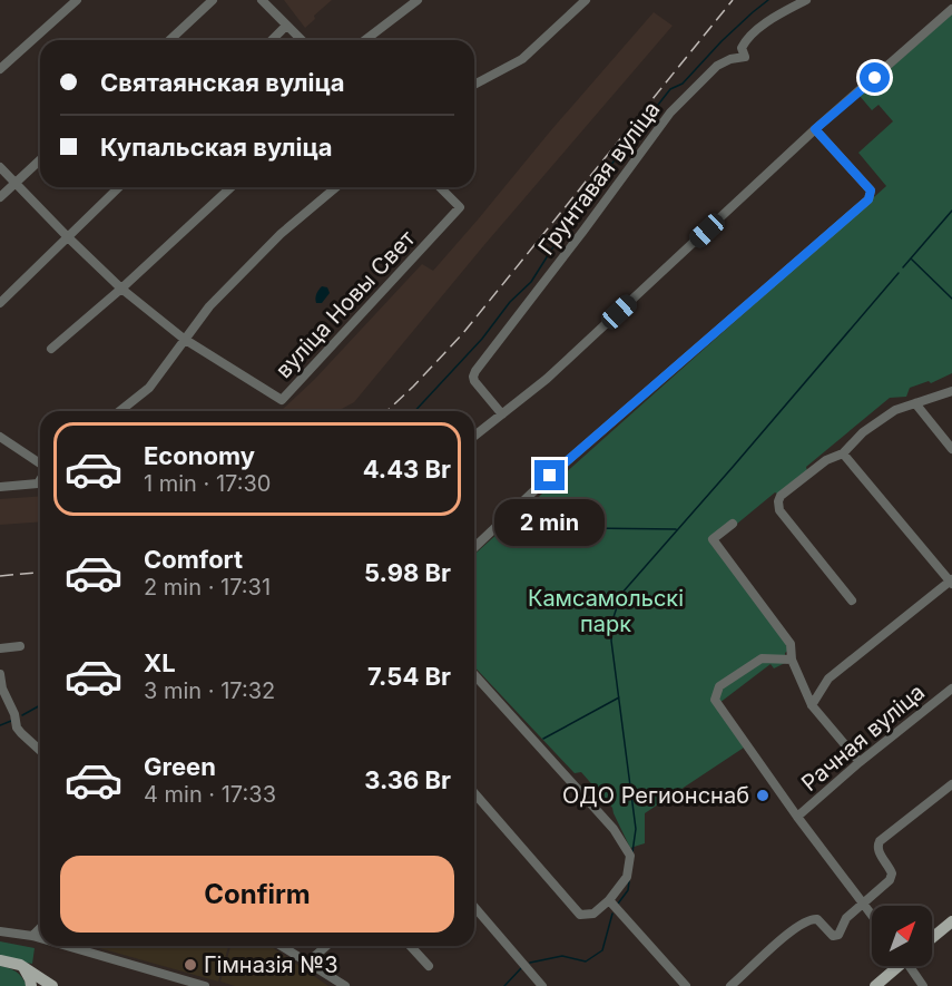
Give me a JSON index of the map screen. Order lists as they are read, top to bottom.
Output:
{
  "streets": {
    "street": ["Грунтавая вуліца", "вуліца Новы Свет", "Рачная вуліца"]
  },
  "parks": ["Камсамольскі парк"],
  "places": ["ОДО Регионснаб", "Гімназія №3"],
  "north": "top right",
  "page": {
    "banner": ["Святаянская вуліца", "Купальская вуліца"],
    "list": [
      {
        "name": "Economy",
        "note": "1 min · 17:30",
        "value": "4.43 Br"
      },
      {
        "name": "Comfort",
        "note": "2 min · 17:31",
        "value": "5.98 Br"
      },
      {
        "name": "XL",
        "note": "3 min · 17:32",
        "value": "7.54 Br"
      },
      {
        "name": "Green",
        "note": "4 min · 17:33",
        "value": "3.36 Br"
      }
    ],
    "bubble": "2 min",
    "buttons": "Confirm"
  }
}
